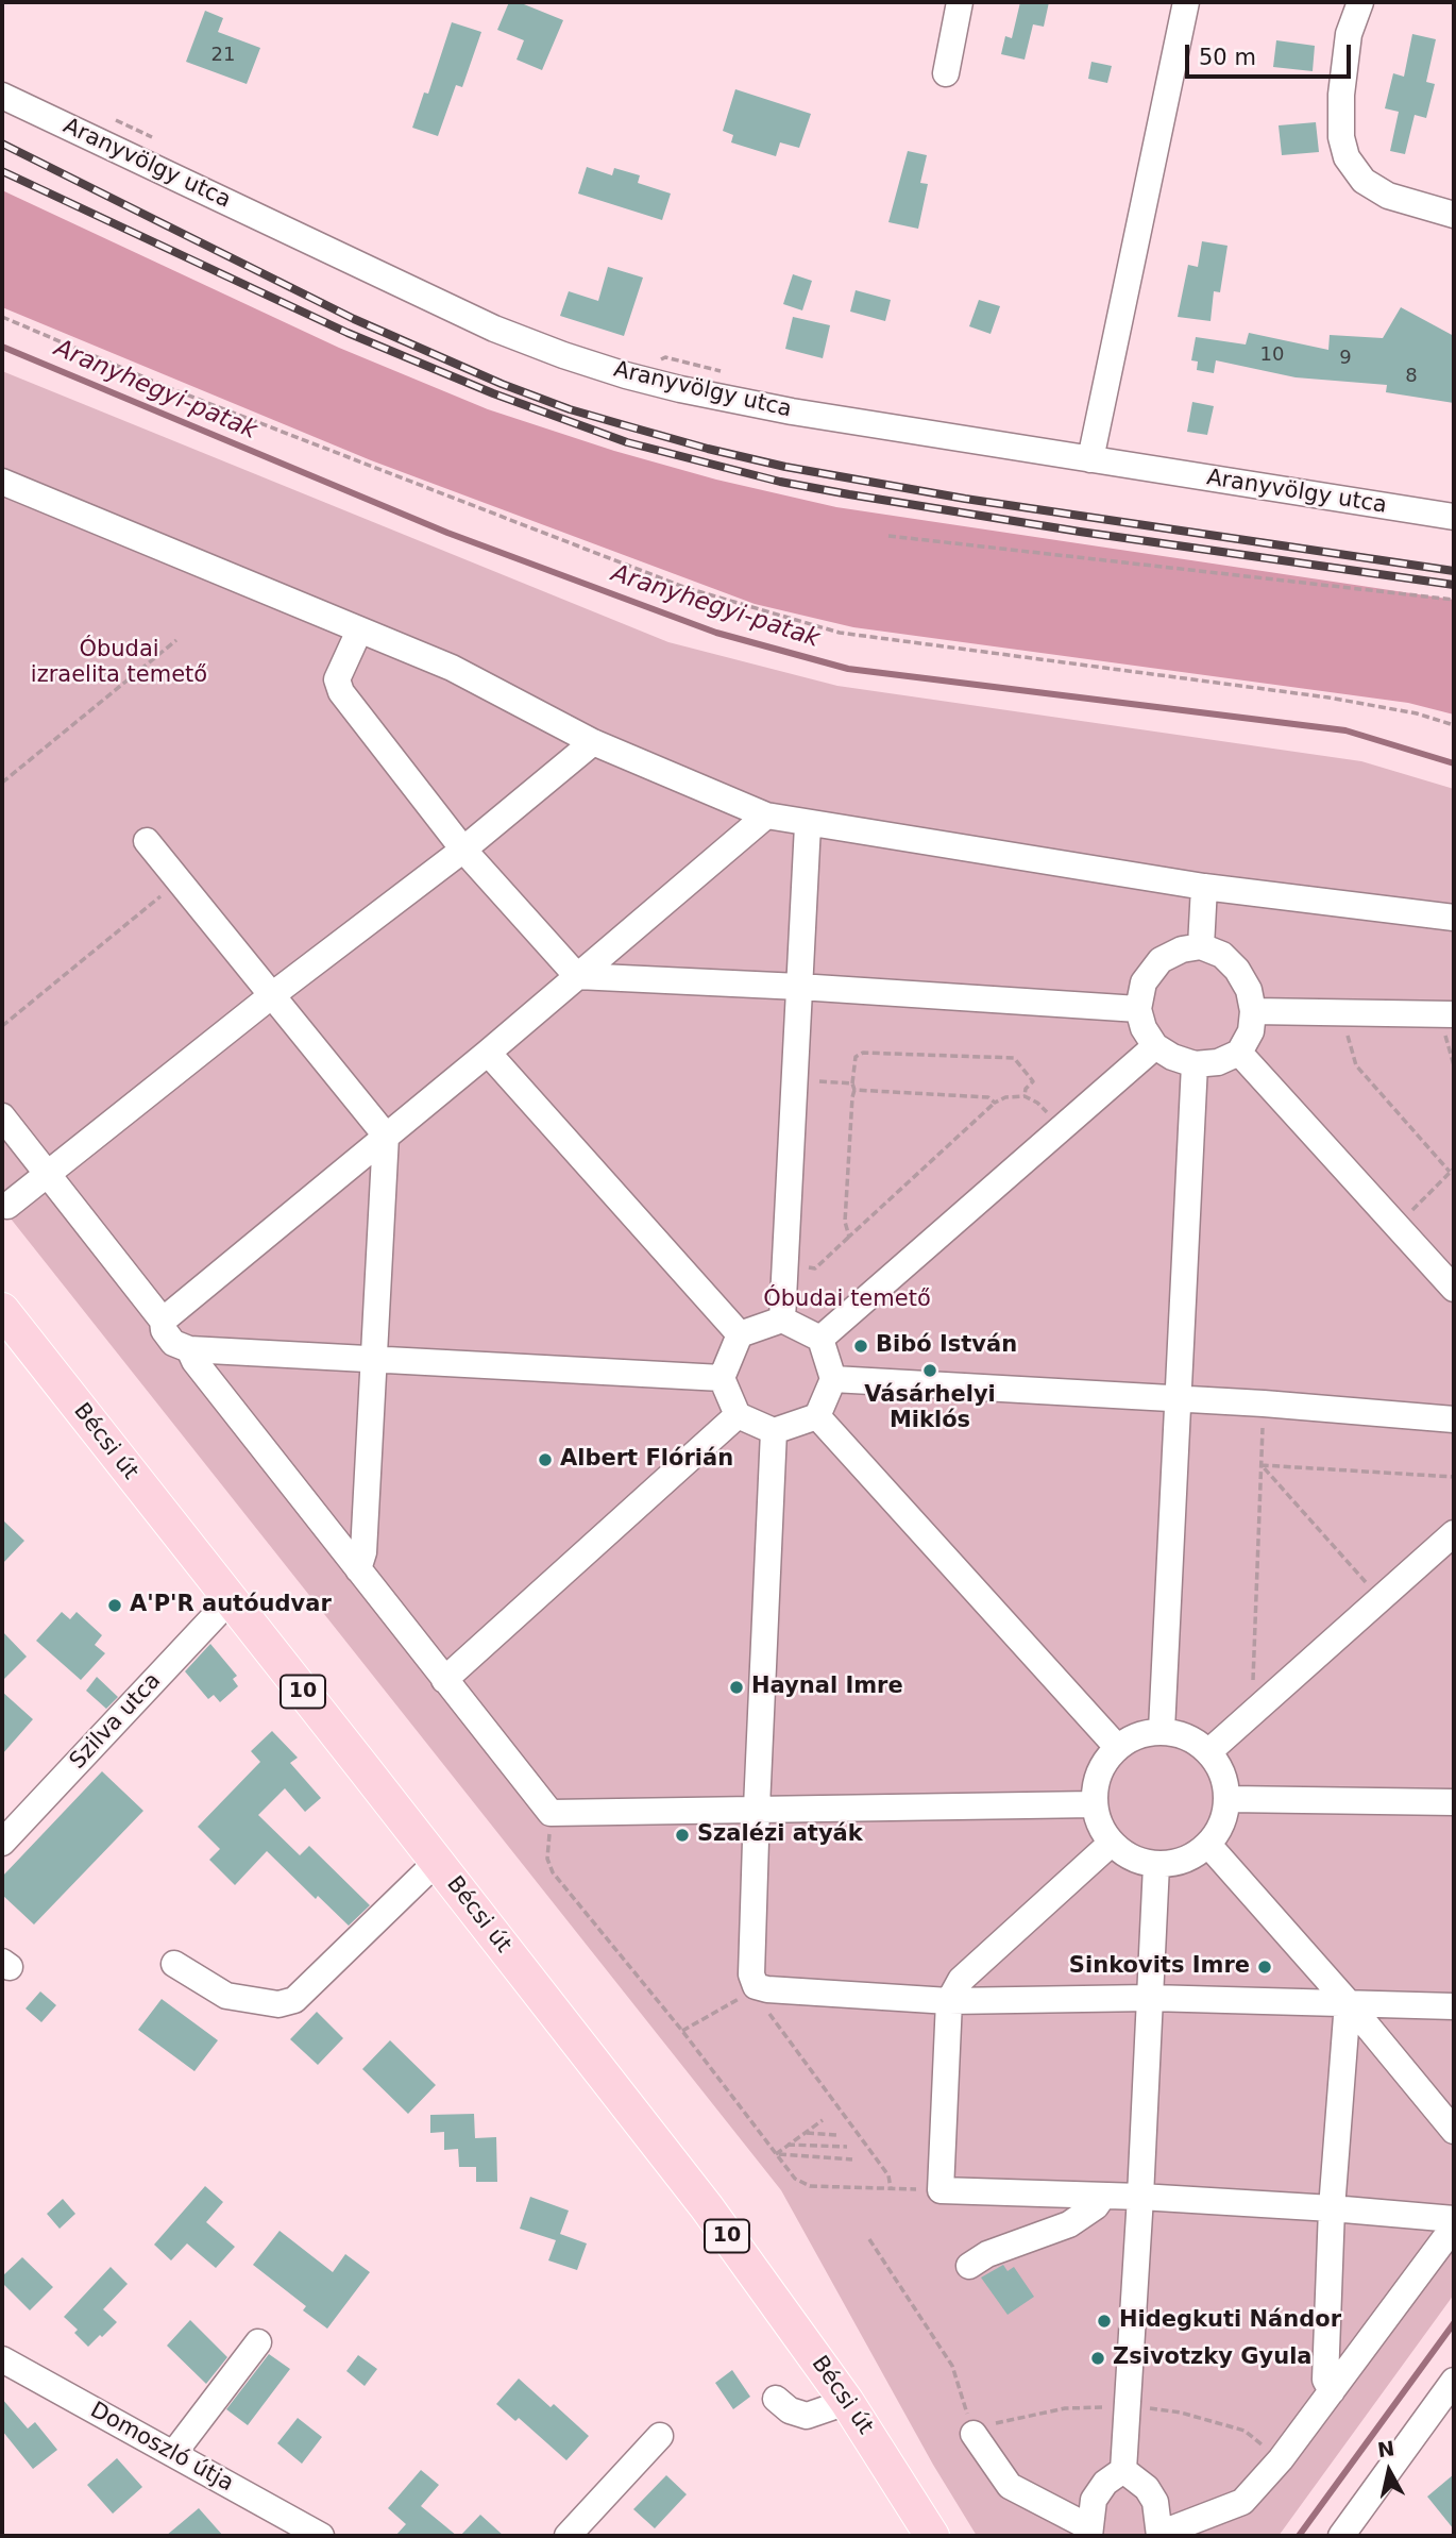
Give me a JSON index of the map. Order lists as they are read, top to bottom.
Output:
{
  "streets": {
    "main road": ["Bécsi út", "10"],
    "street": ["Aranyvölgy utca", "Szilva utca", "Domoszló útja"]
  },
  "crossings": [
    ["Bécsi út", "Szilva utca"]
  ],
  "water": ["Aranyhegyi-patak"],
  "parks": ["Óbudai izraelita temető", "Óbudai temető"],
  "places": [
    "Bibó István",
    "Vásárhelyi Miklós",
    "Albert Flórián",
    "A'P'R autóudvar",
    "Haynal Imre",
    "Szalézi atyák",
    "Sinkovits Imre",
    "Hidegkuti Nándor",
    "Zsivotzky Gyula"
  ],
  "house_numbers": [
    "21",
    "10",
    "9",
    "8"
  ],
  "scale_bar": "50 m",
  "north": "top"
}
